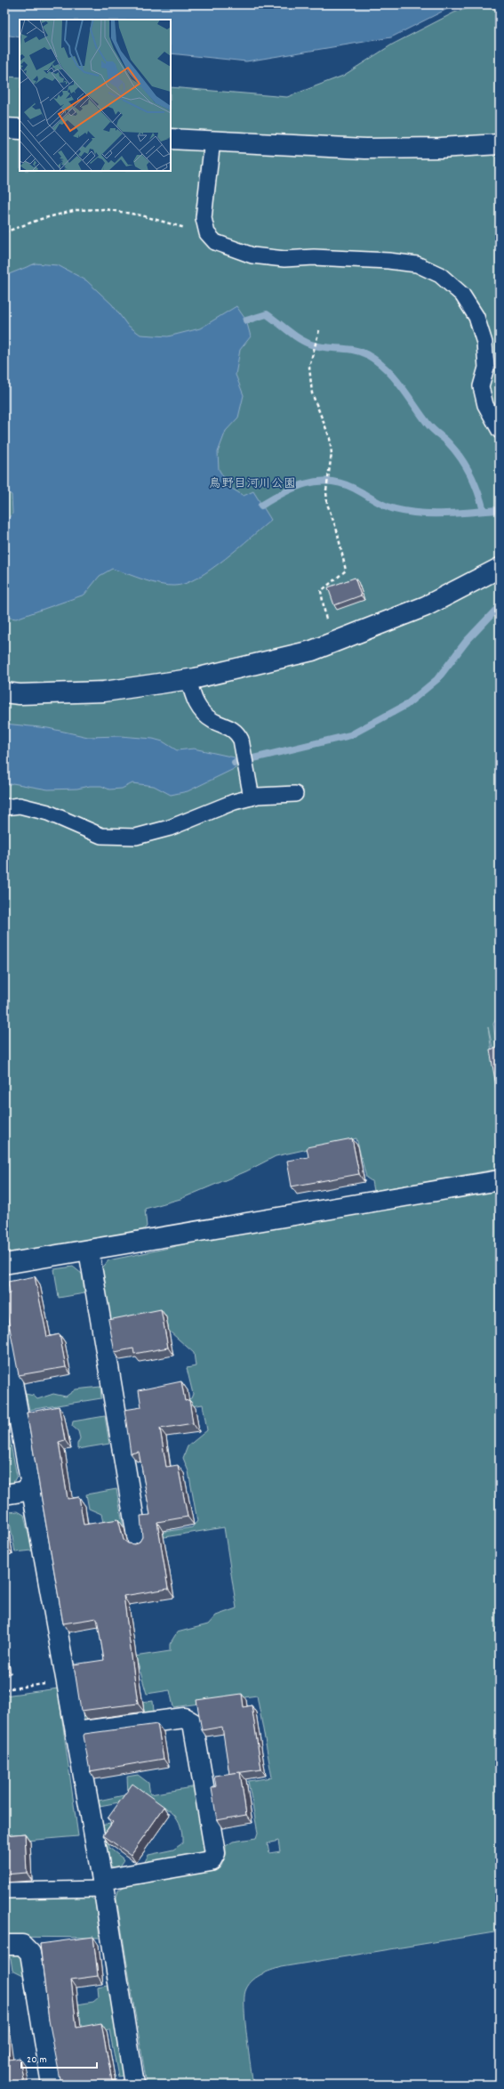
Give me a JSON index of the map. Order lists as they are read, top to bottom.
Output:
{
  "parks": ["鳥野目河川公園"],
  "scale_bar": "20 m"
}
